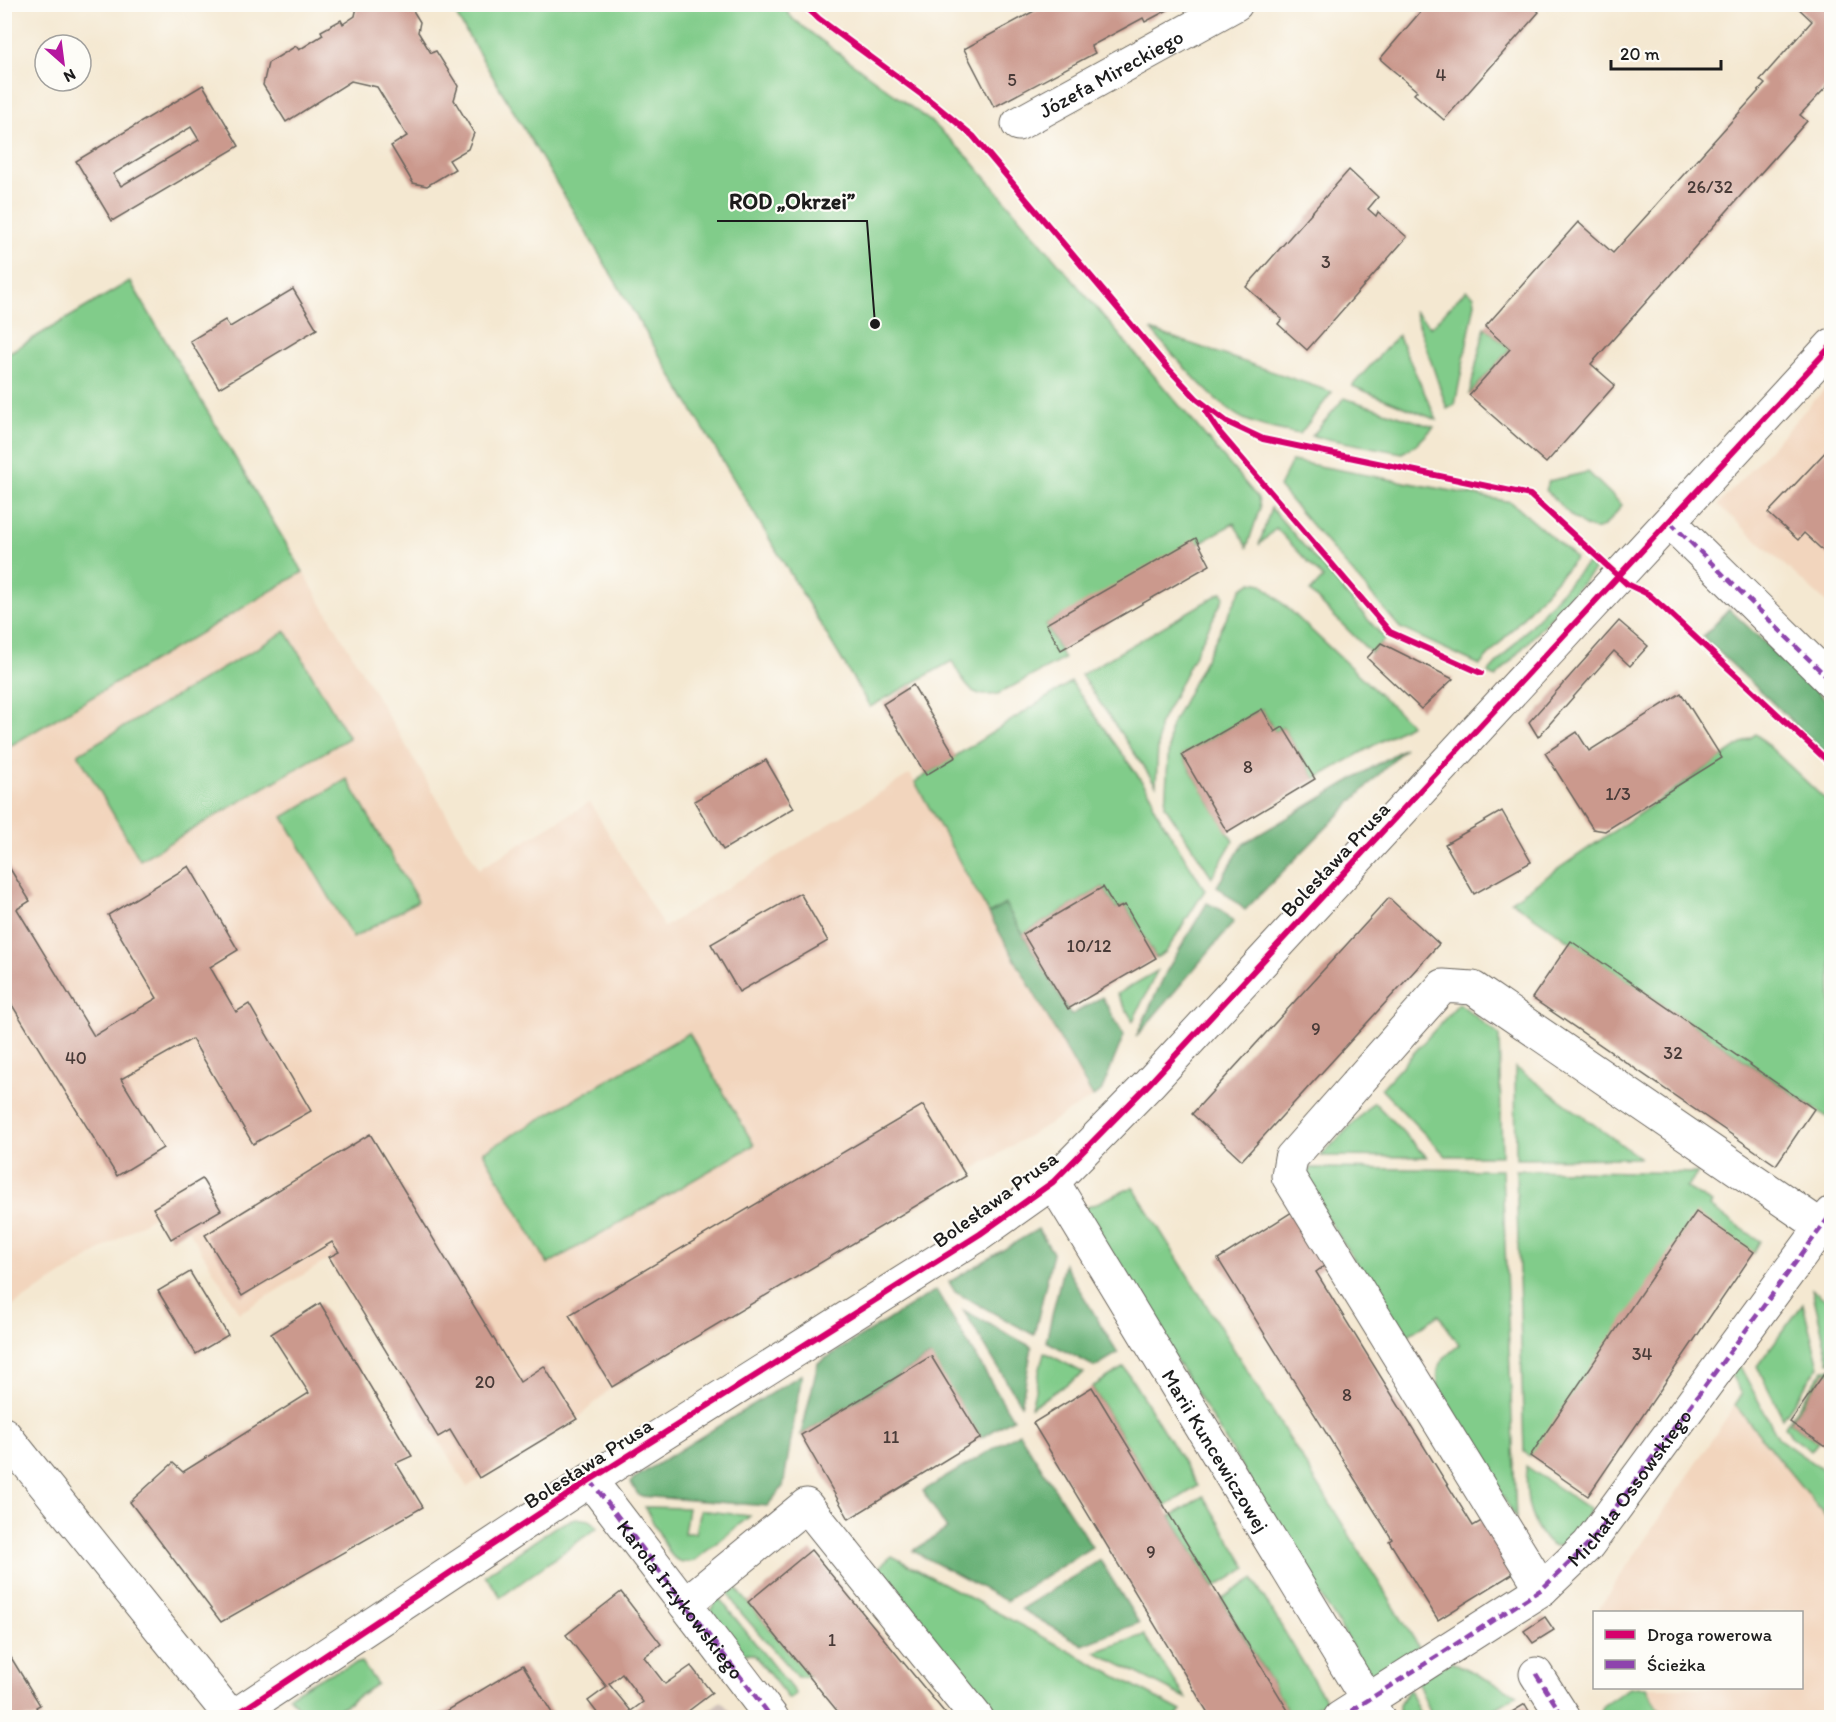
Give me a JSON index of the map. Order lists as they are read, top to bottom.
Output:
{
  "streets": {
    "street": [
      "Józefa Mireckiego",
      "Bolesława Prusa",
      "Marii Kuncewiczowej",
      "Michała Ossowskiego",
      "Karola Irzykowskiego"
    ]
  },
  "crossings": [
    ["Bolesława Prusa", "Marii Kuncewiczowej"],
    ["Bolesława Prusa", "Karola Irzykowskiego"],
    ["Marii Kuncewiczowej", "Michała Ossowskiego"]
  ],
  "places": ["ROD „Okrzei”"],
  "house_numbers": [
    "4",
    "5",
    "26/32",
    "3",
    "8",
    "1/3",
    "10/12",
    "9",
    "32",
    "40",
    "34",
    "20",
    "8",
    "11",
    "9",
    "1"
  ],
  "legend": ["Droga rowerowa", "Ścieżka"],
  "scale_bar": "20 m",
  "north": "bottom right"
}
